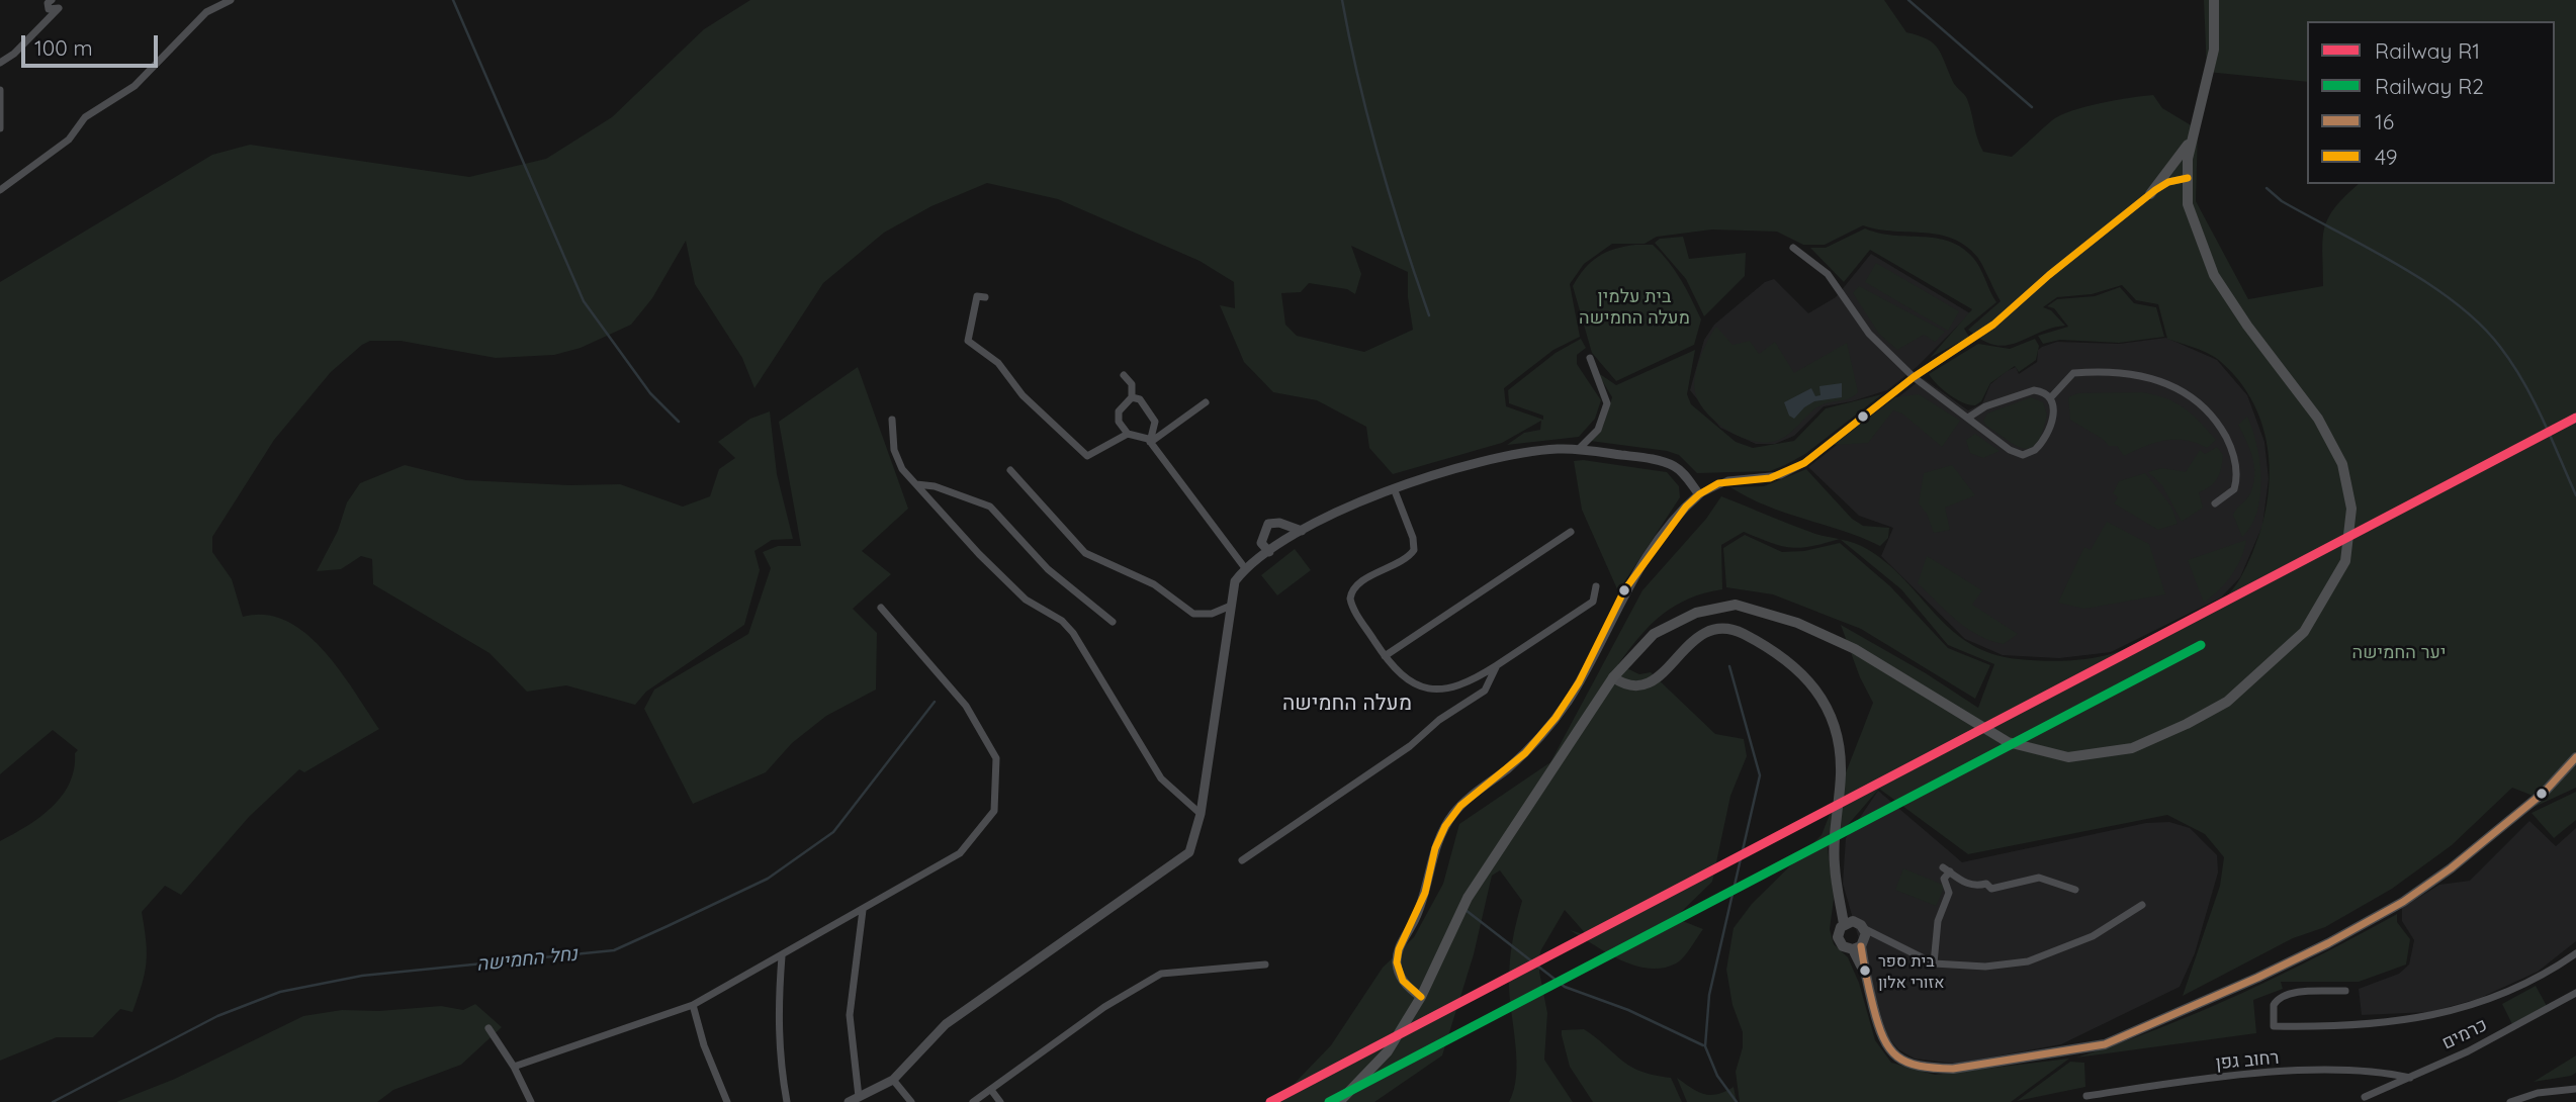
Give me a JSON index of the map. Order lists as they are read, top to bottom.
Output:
{
  "streets": {
    "street": ["כרמים", "רחוב גפן"]
  },
  "crossings": [
    ["כרמים", "רחוב גפן"]
  ],
  "districts": ["מעלה החמישה"],
  "water": ["נחל החמישה"],
  "parks": ["בית עלמין מעלה החמישה", "יער החמישה"],
  "places": ["בית ספר אזורי אלון"],
  "lines": [
    "transit line 49",
    "rail line R1",
    "rail line R2",
    "transit line 16"
  ],
  "legend": [
    "Railway R1",
    "Railway R2",
    "16",
    "49"
  ],
  "scale_bar": "100 m"
}
